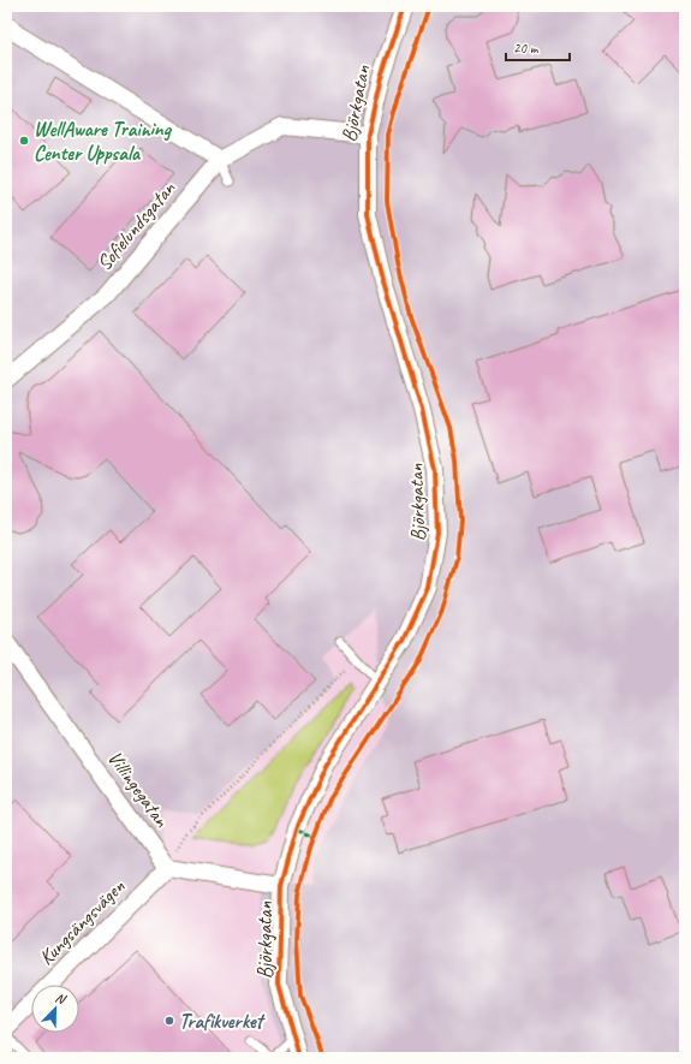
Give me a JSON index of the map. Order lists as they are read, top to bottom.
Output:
{
  "streets": {
    "street": [
      "Björkgatan",
      "Sofielundsgatan",
      "Villingegatan",
      "Kungsängsvägen"
    ]
  },
  "crossings": [
    ["Björkgatan", "Sofielundsgatan"],
    ["Villingegatan", "Kungsängsvägen"]
  ],
  "places": ["WellAware Training Center Uppsala", "Trafikverket"],
  "scale_bar": "20 m",
  "north": "top right"
}
